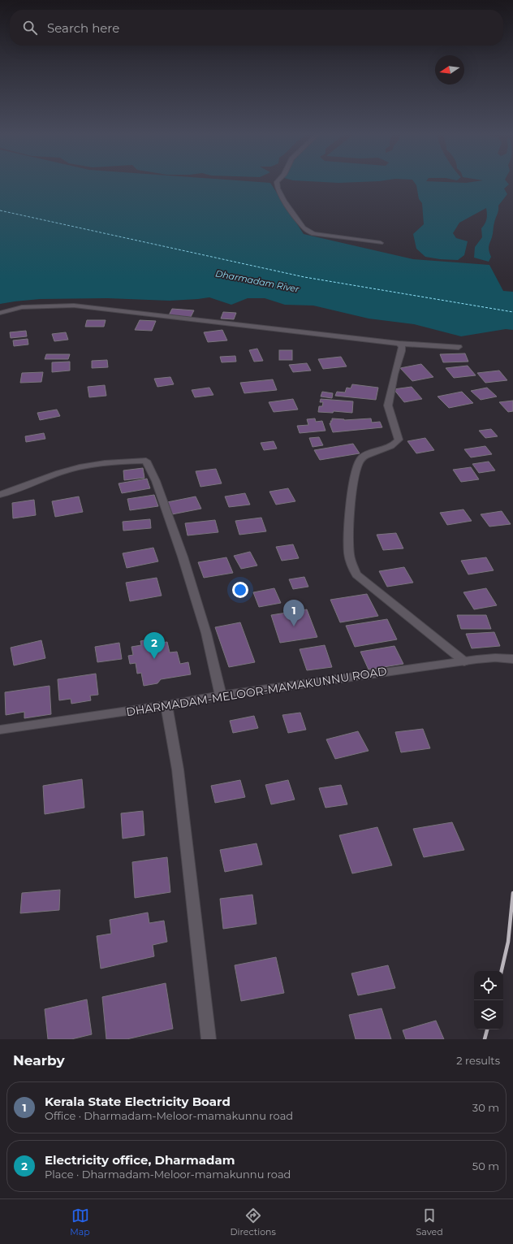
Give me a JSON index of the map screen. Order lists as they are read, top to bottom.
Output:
{
  "streets": {
    "street": ["DHARMADAM-MELOOR-MAMAKUNNU ROAD"]
  },
  "water": ["Dharmadam River"],
  "north": "left",
  "page": {
    "search": "Search here",
    "pins": ["1", "2"],
    "heading": ["Nearby", "2 results"],
    "list": [
      {
        "mark": "1",
        "name": "Kerala State Electricity Board",
        "note": "Office · Dharmadam-Meloor-mamakunnu road",
        "value": "30 m"
      },
      {
        "mark": "2",
        "name": "Electricity office, Dharmadam",
        "note": "Place · Dharmadam-Meloor-mamakunnu road",
        "value": "50 m"
      }
    ],
    "nav": ["Map", "Directions", "Saved"]
  }
}
